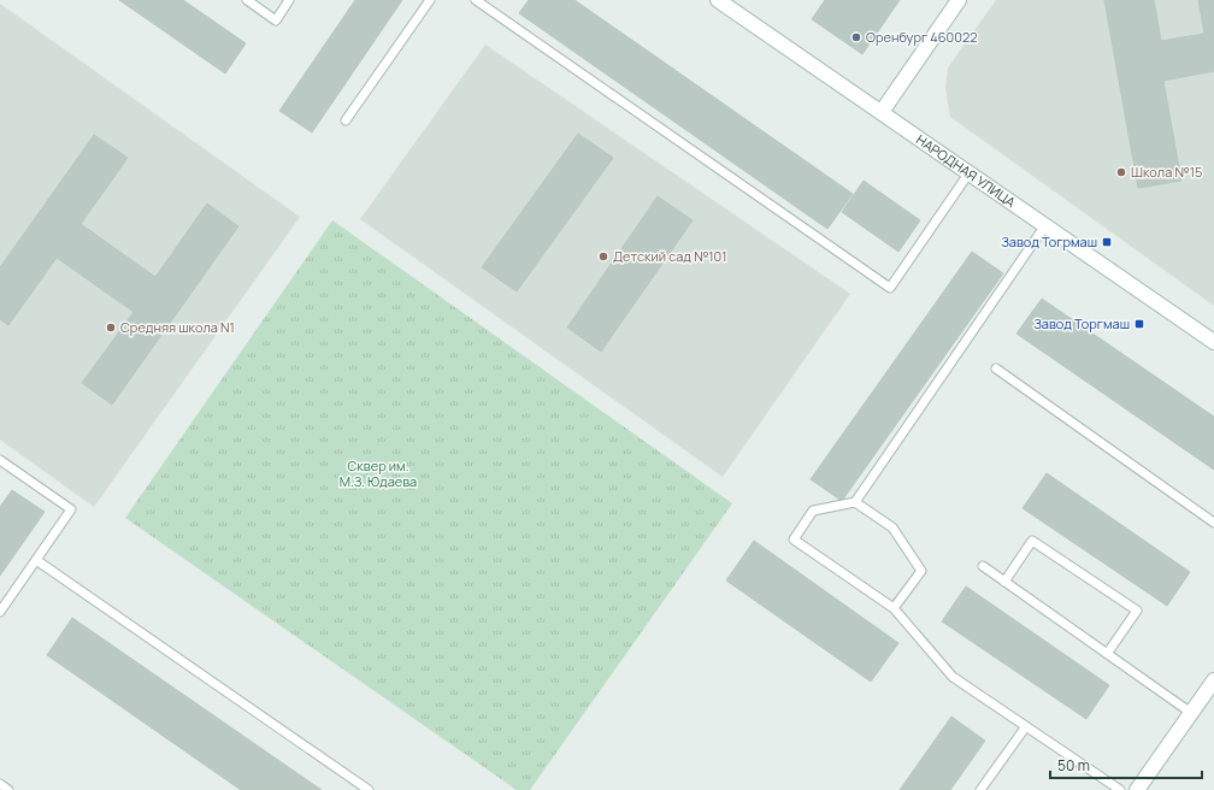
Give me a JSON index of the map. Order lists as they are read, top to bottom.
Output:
{
  "streets": {
    "street": ["НАРОДНАЯ УЛИЦА"]
  },
  "parks": ["Сквер им. М.З. Юдаева"],
  "places": {
    "other": [
      "Оренбург 460022",
      "Школа №15",
      "Детский сад №101",
      "Средняя школа N1"
    ],
    "transit": ["Завод Тогрмаш", "Завод Торгмаш"]
  },
  "scale_bar": "50 m"
}
